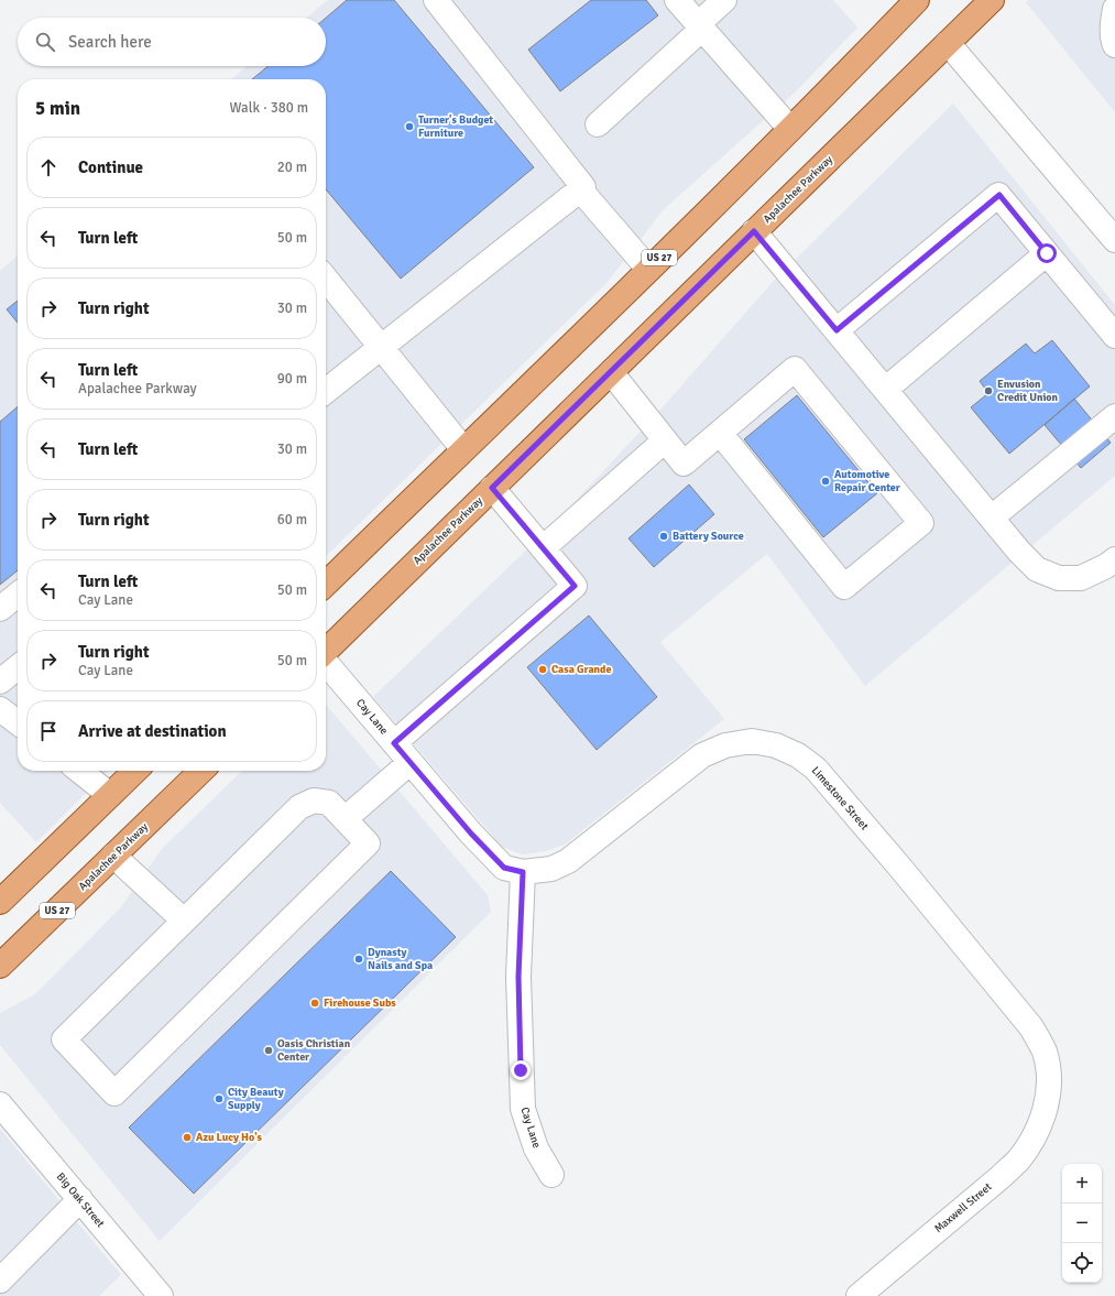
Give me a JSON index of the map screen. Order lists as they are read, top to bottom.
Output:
{
  "streets": {
    "main road": ["Apalachee Parkway", "US 27"],
    "street": [
      "Cay Lane",
      "Limestone Street",
      "Big Oak Street",
      "Maxwell Street"
    ]
  },
  "crossings": [
    ["Cay Lane", "Limestone Street"],
    ["Limestone Street", "Maxwell Street"]
  ],
  "places": [
    "Turner's Budget Furniture",
    "Envusion Credit Union",
    "Automotive Repair Center",
    "Battery Source",
    "Casa Grande",
    "Dynasty Nails and Spa",
    "Firehouse Subs",
    "Oasis Christian Center",
    "City Beauty Supply",
    "Azu Lucy Ho's"
  ],
  "page": {
    "search": "Search here",
    "heading": ["5 min", "Walk · 380 m"],
    "list": [
      ["Continue", "20 m"],
      ["Turn left", "50 m"],
      ["Turn right", "30 m"],
      ["Turn left", "Apalachee Parkway", "90 m"],
      ["Turn left", "30 m"],
      ["Turn right", "60 m"],
      ["Turn left", "Cay Lane", "50 m"],
      ["Turn right", "Cay Lane", "50 m"],
      "Arrive at destination"
    ],
    "map_buttons": ["+", "−"]
  }
}
